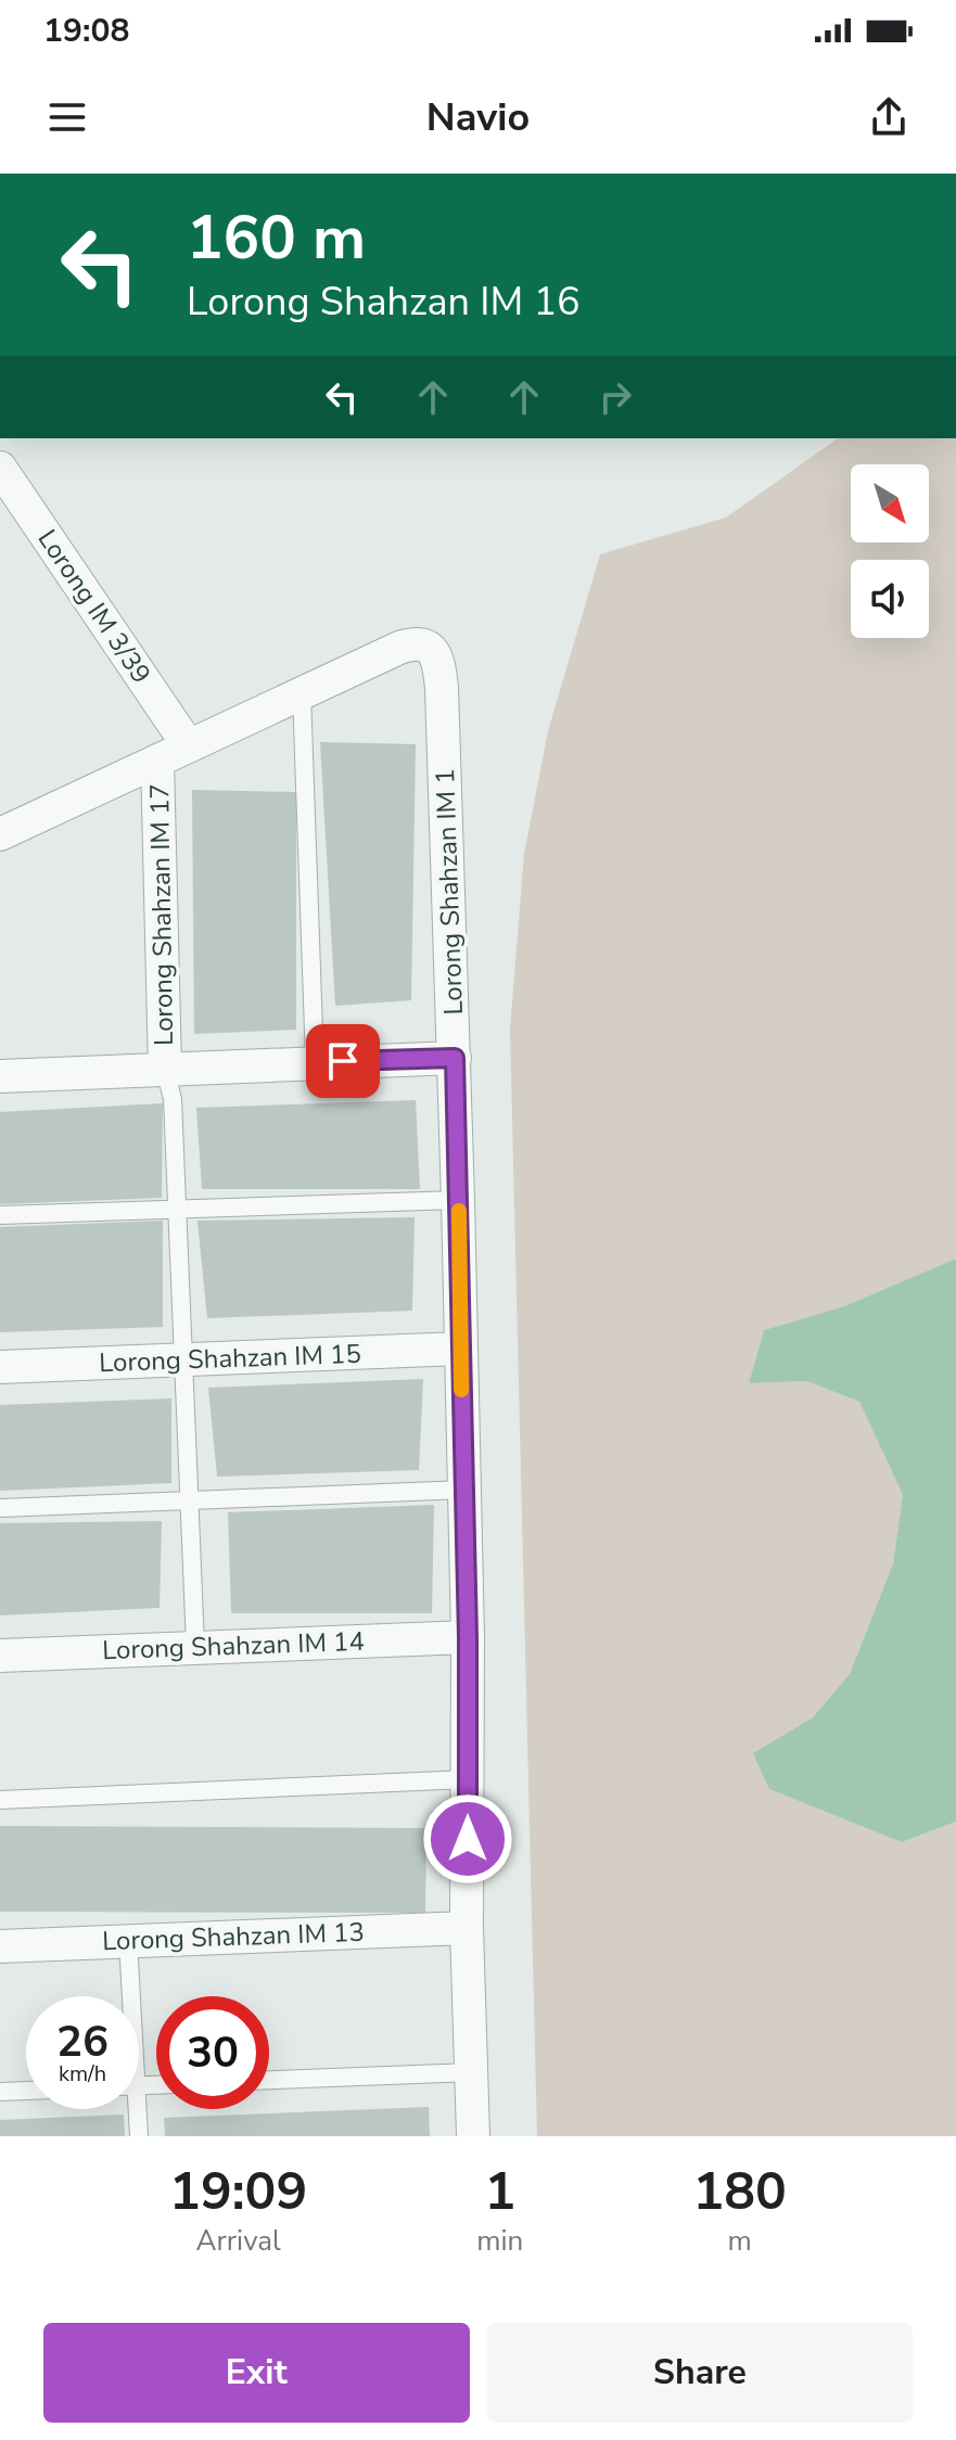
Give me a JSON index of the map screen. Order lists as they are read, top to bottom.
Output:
{
  "streets": {
    "street": [
      "Lorong IM 3/39",
      "Lorong Shahzan IM 1",
      "Lorong Shahzan IM 17",
      "Lorong Shahzan IM 15",
      "Lorong Shahzan IM 14",
      "Lorong Shahzan IM 13"
    ]
  },
  "crossings": [
    ["Lorong Shahzan IM 1", "Lorong Shahzan IM 15"],
    ["Lorong Shahzan IM 1", "Lorong Shahzan IM 14"],
    ["Lorong Shahzan IM 1", "Lorong Shahzan IM 13"]
  ],
  "north": "bottom right",
  "page": {
    "status": "19:08",
    "header": "Navio",
    "turn": ["160 m", "Lorong Shahzan IM 16"],
    "speed": "26 km/h",
    "limit": "30",
    "eta": [
      "19:09",
      "Arrival",
      "1",
      "min",
      "180",
      "m"
    ],
    "buttons": ["Exit", "Share"]
  }
}
